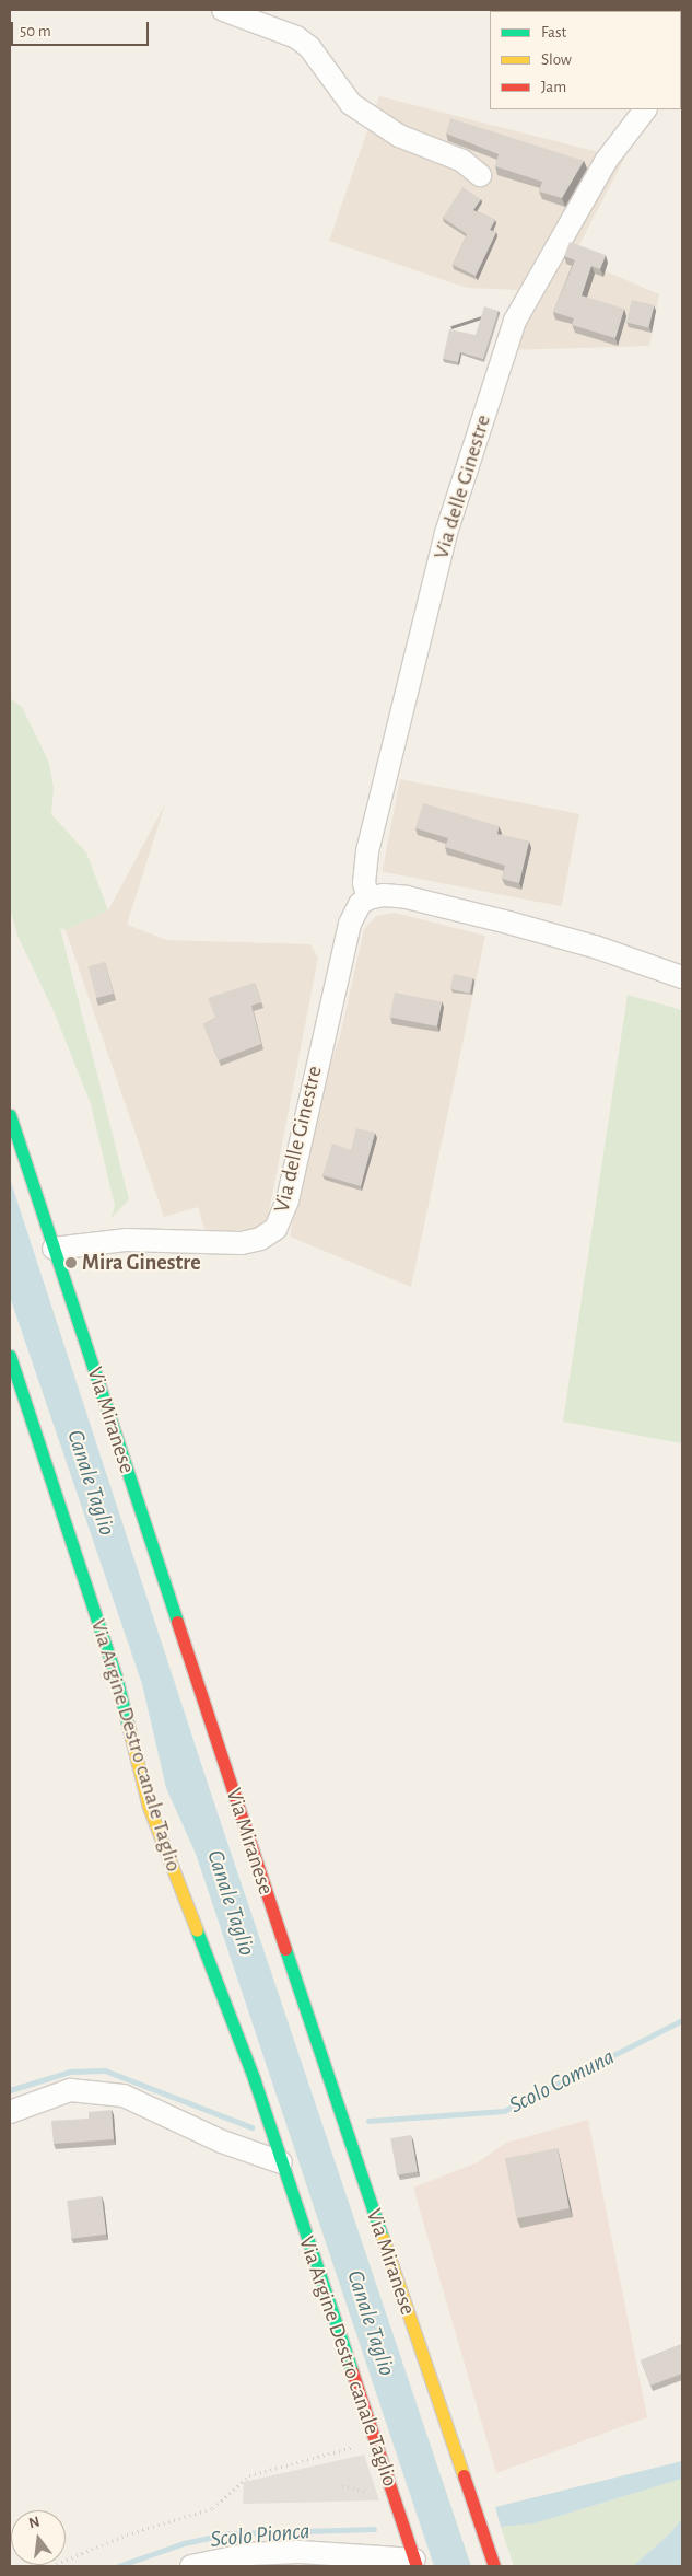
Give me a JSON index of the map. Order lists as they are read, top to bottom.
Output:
{
  "streets": {
    "main road": ["Via Miranese", "Via Argine Destro canale Taglio"],
    "street": ["Via delle Ginestre"]
  },
  "crossings": [
    ["Via delle Ginestre", "Via Miranese"]
  ],
  "water": ["Canale Taglio", "Scolo Comuna", "Scolo Pionca"],
  "places": ["Mira Ginestre"],
  "legend": ["Fast", "Slow", "Jam"],
  "scale_bar": "50 m",
  "north": "top"
}
